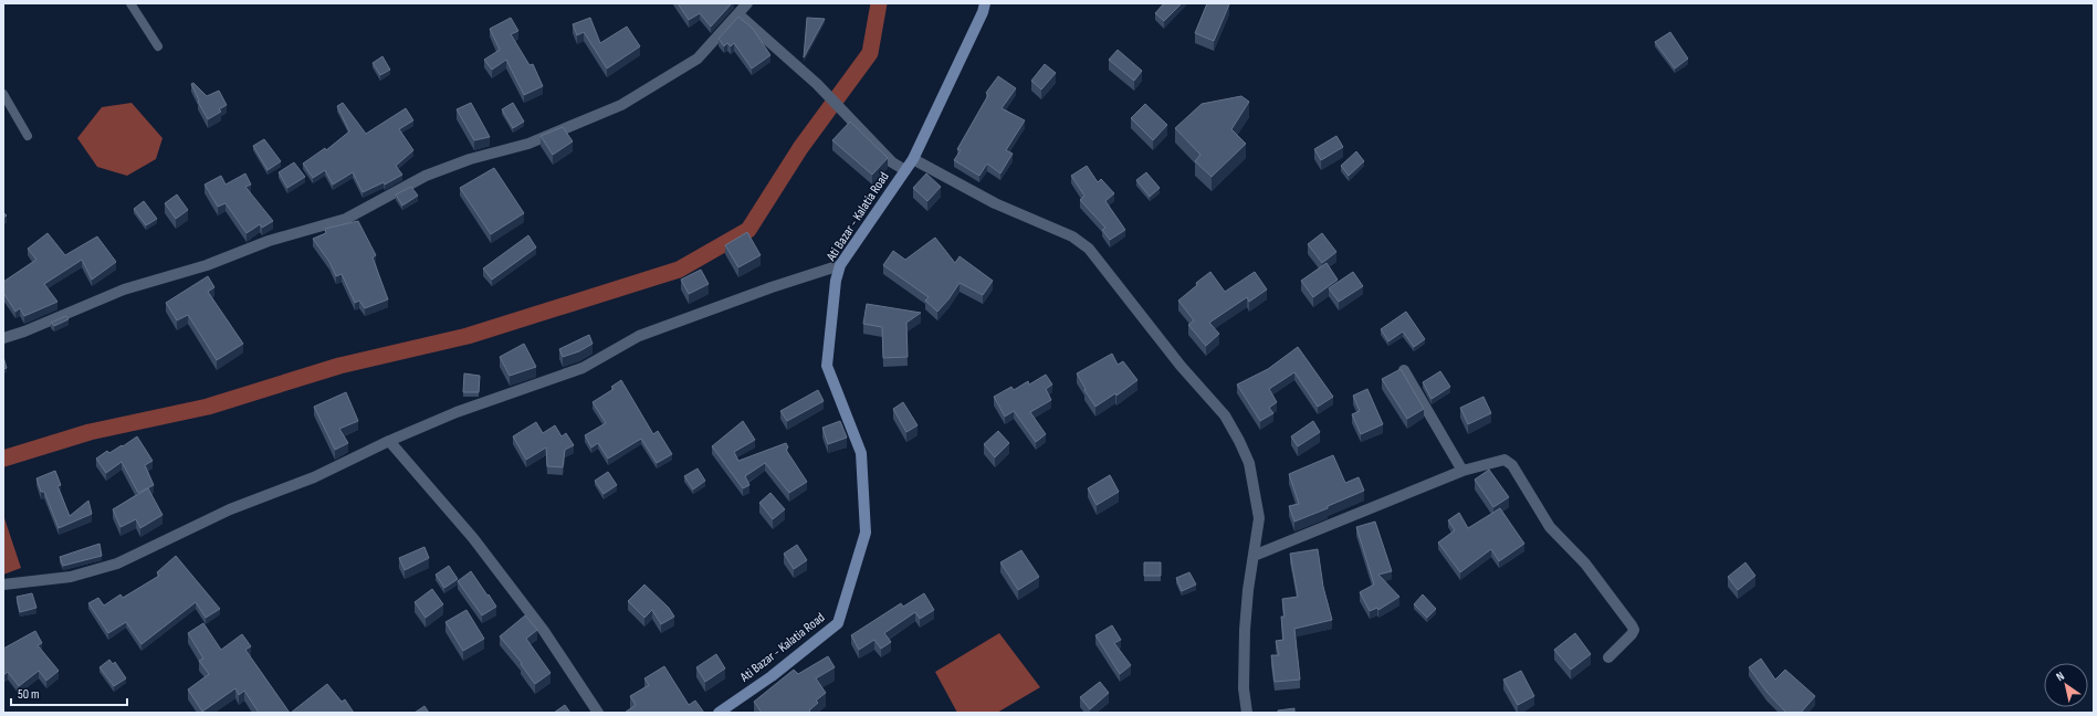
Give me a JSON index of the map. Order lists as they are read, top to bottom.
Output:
{
  "streets": {
    "main road": ["Ati Bazar - Kalatia Road"]
  },
  "scale_bar": "50 m",
  "north": "top left"
}
